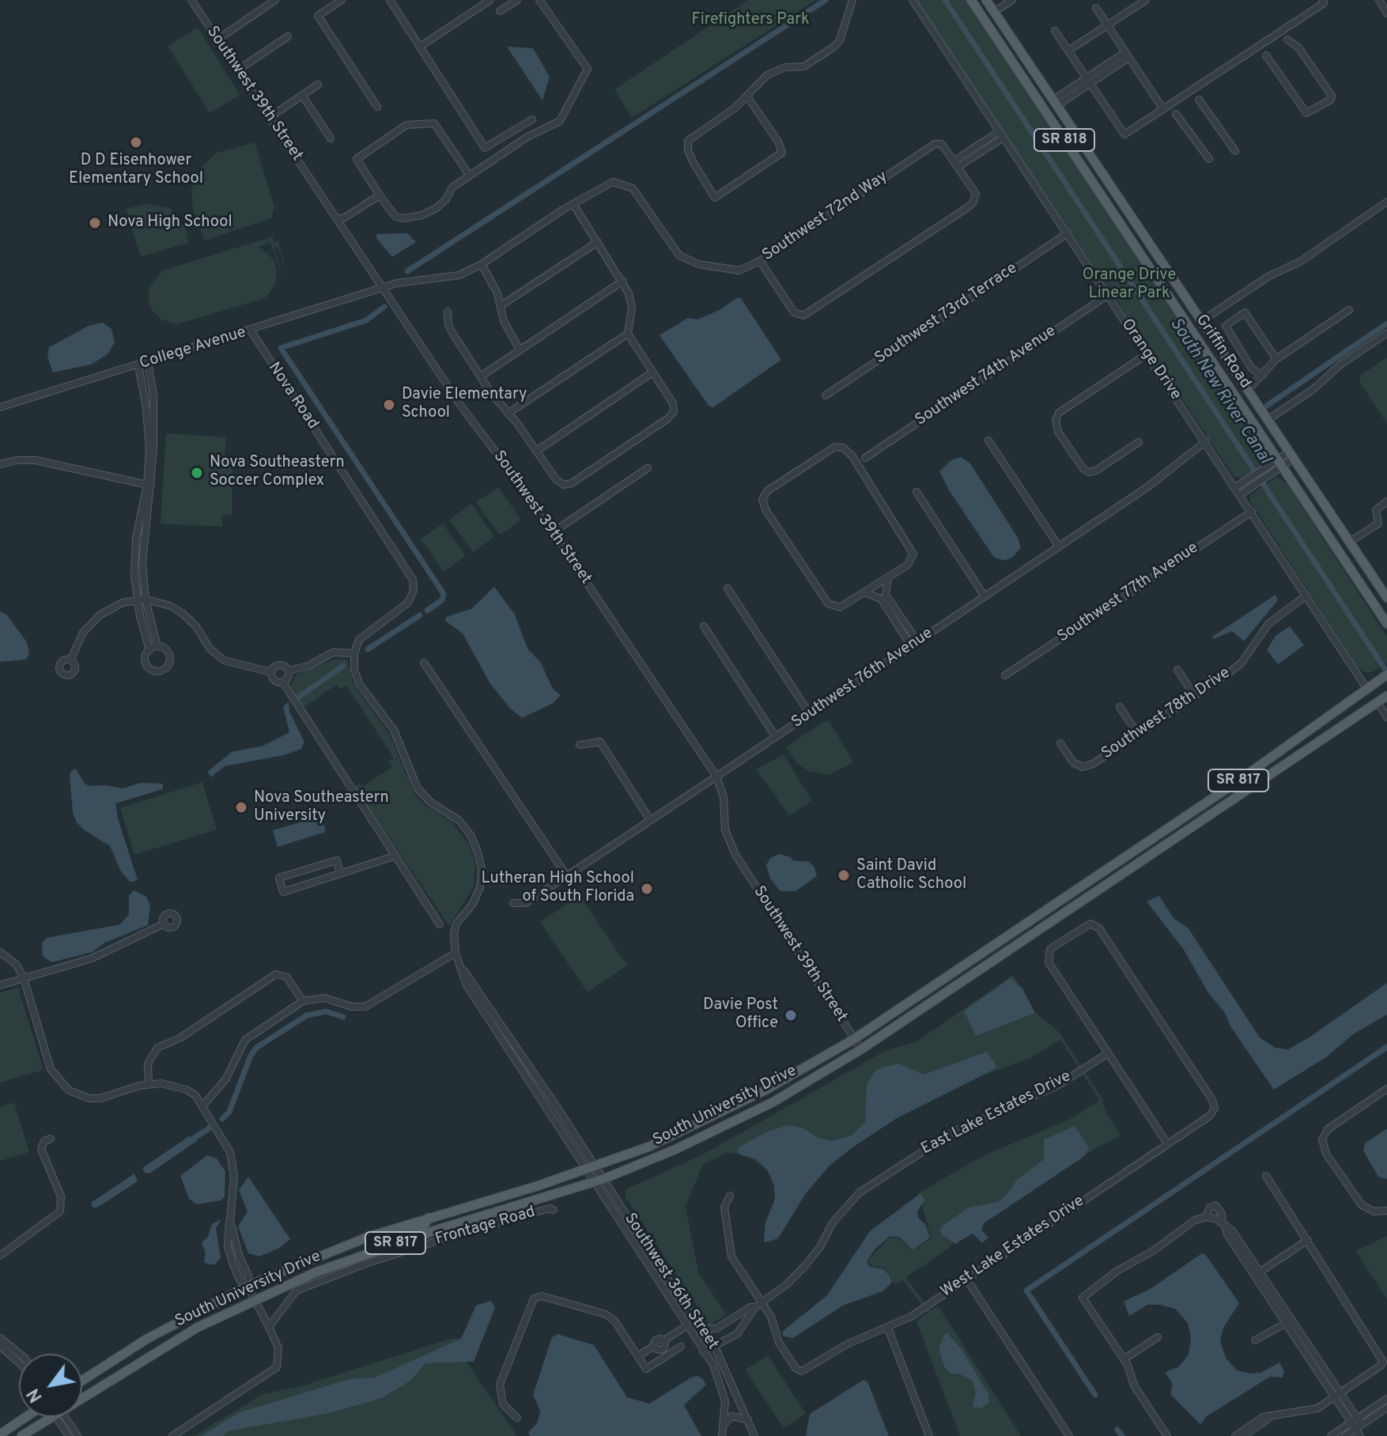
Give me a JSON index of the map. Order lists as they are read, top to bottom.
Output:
{
  "streets": {
    "main road": [
      "SR 818",
      "Griffin Road",
      "SR 817",
      "South University Drive"
    ],
    "street": [
      "Southwest 39th Street",
      "Southwest 72nd Way",
      "Southwest 73rd Terrace",
      "College Avenue",
      "Orange Drive",
      "Southwest 74th Avenue",
      "Nova Road",
      "Southwest 77th Avenue",
      "Southwest 76th Avenue",
      "Southwest 78th Drive",
      "East Lake Estates Drive",
      "Frontage Road",
      "West Lake Estates Drive",
      "Southwest 36th Street"
    ]
  },
  "crossings": [
    ["Southwest 39th Street", "College Avenue"],
    ["Southwest 39th Street", "Southwest 76th Avenue"],
    ["Southwest 39th Street", "South University Drive"],
    ["Southwest 72nd Way", "College Avenue"],
    ["Southwest 73rd Terrace", "Orange Drive"],
    ["College Avenue", "Nova Road"],
    ["Orange Drive", "Southwest 74th Avenue"],
    ["Orange Drive", "Southwest 77th Avenue"],
    ["Orange Drive", "Southwest 76th Avenue"],
    ["Orange Drive", "Southwest 78th Drive"],
    ["Orange Drive", "South University Drive"],
    ["South University Drive", "Southwest 36th Street"],
    ["East Lake Estates Drive", "West Lake Estates Drive"],
    ["East Lake Estates Drive", "Southwest 36th Street"]
  ],
  "water": ["South New River Canal"],
  "parks": ["Firefighters Park", "Orange Drive Linear Park"],
  "places": [
    "D D Eisenhower Elementary School",
    "Nova High School",
    "Davie Elementary School",
    "Nova Southeastern Soccer Complex",
    "Nova Southeastern University",
    "Saint David Catholic School",
    "Lutheran High School of South Florida",
    "Davie Post Office"
  ],
  "north": "bottom left"
}
